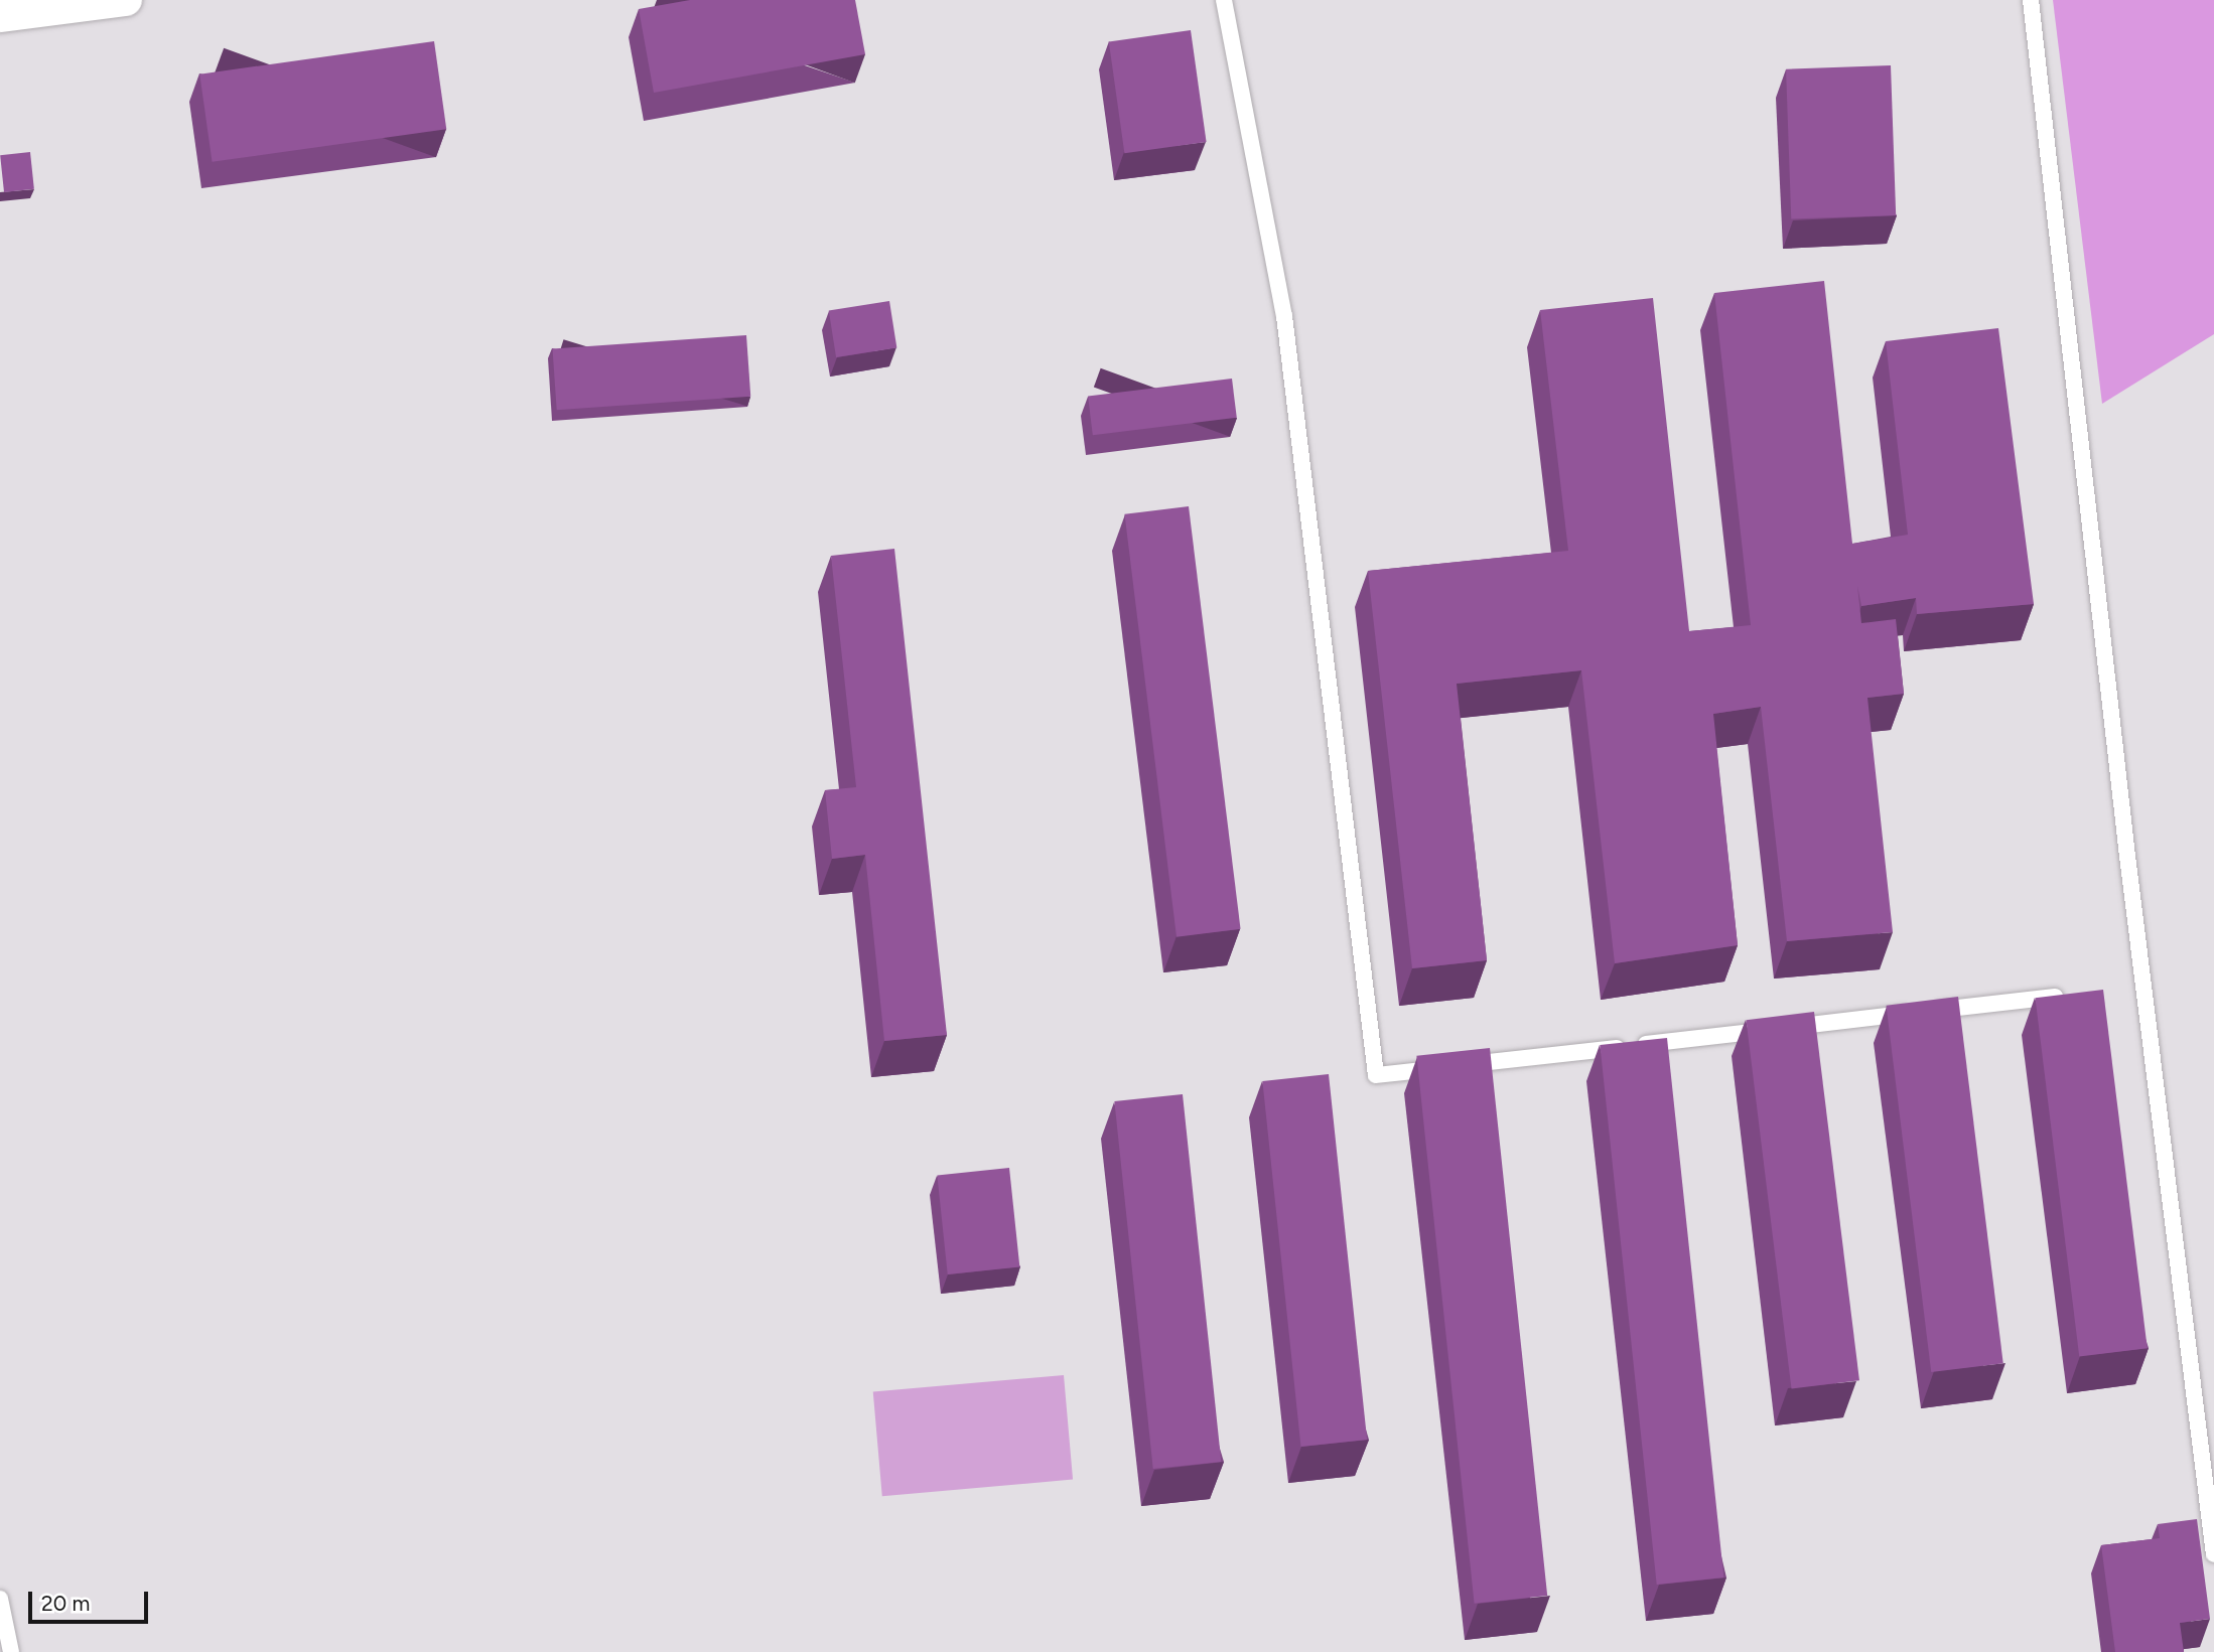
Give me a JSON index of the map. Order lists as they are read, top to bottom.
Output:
{
  "scale_bar": "20 m"
}
